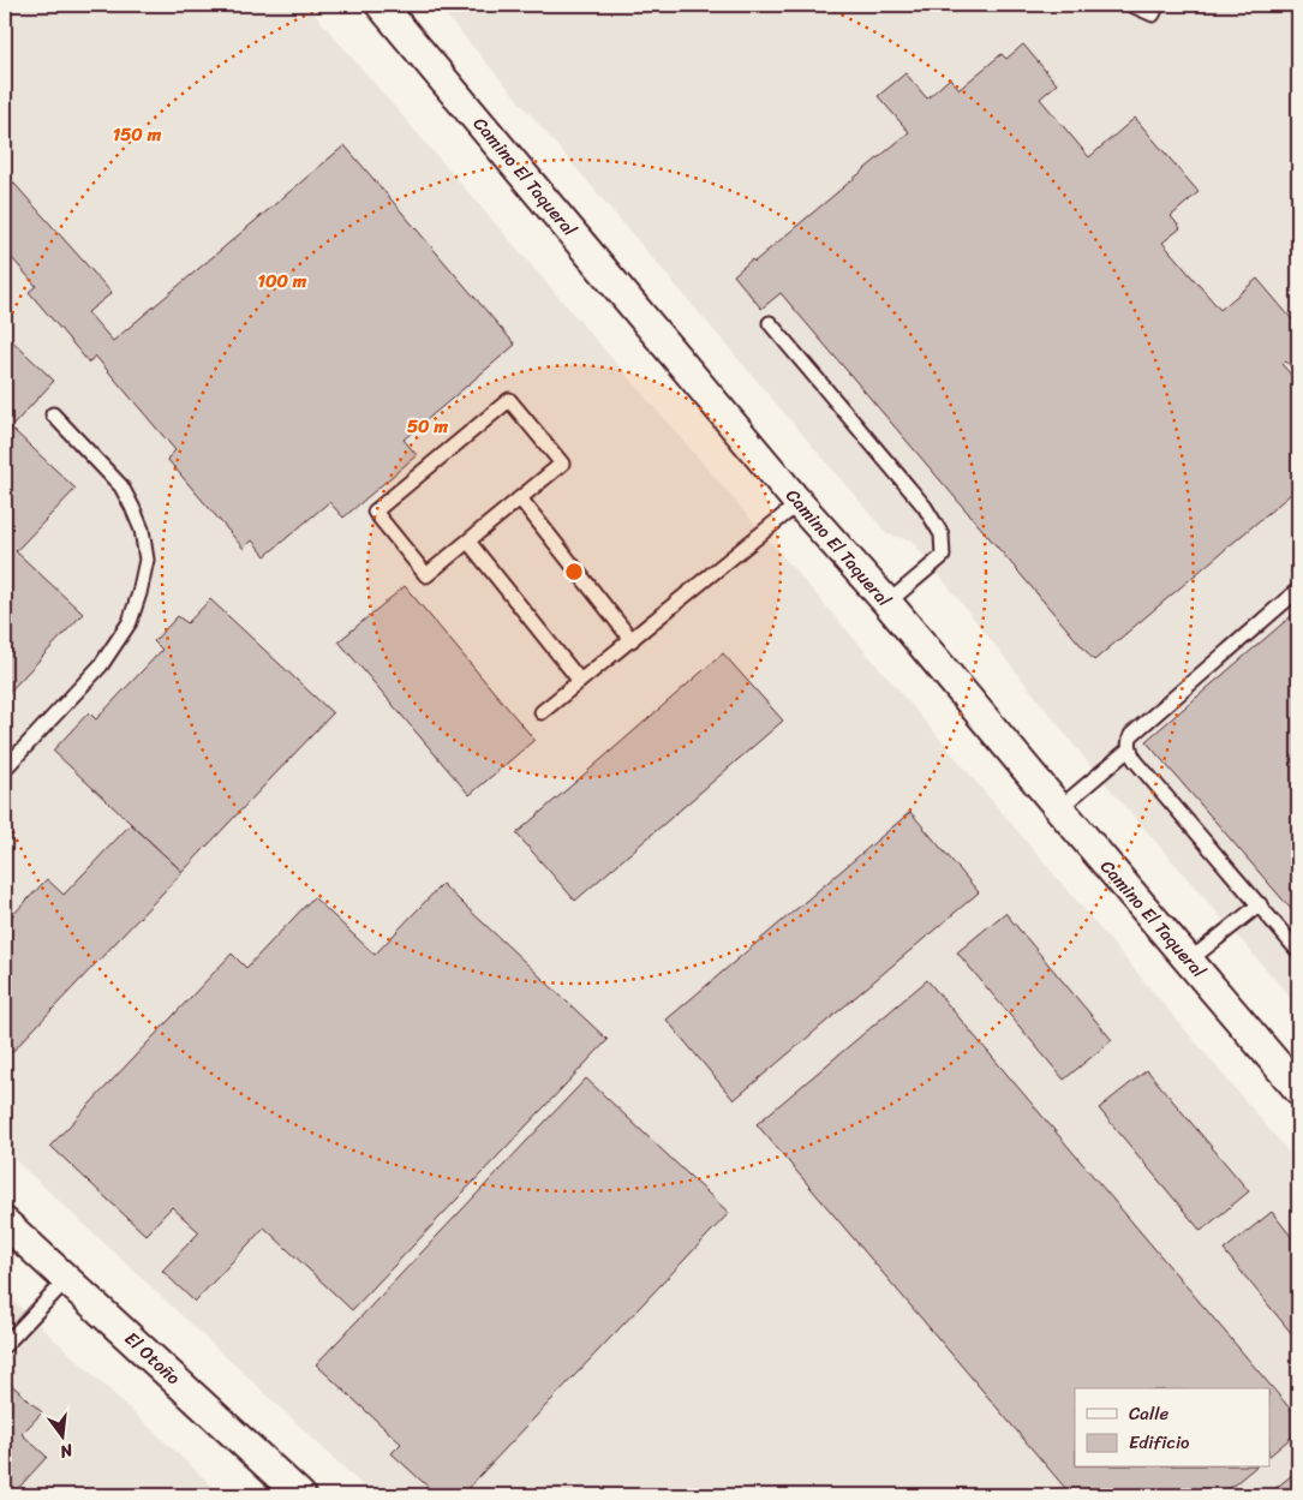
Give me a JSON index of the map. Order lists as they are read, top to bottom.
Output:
{
  "streets": {
    "street": ["Camino El Taqueral", "El Otoño"]
  },
  "legend": ["Calle", "Edificio"],
  "north": "bottom",
  "rings": ["150 m", "100 m", "50 m"]
}
